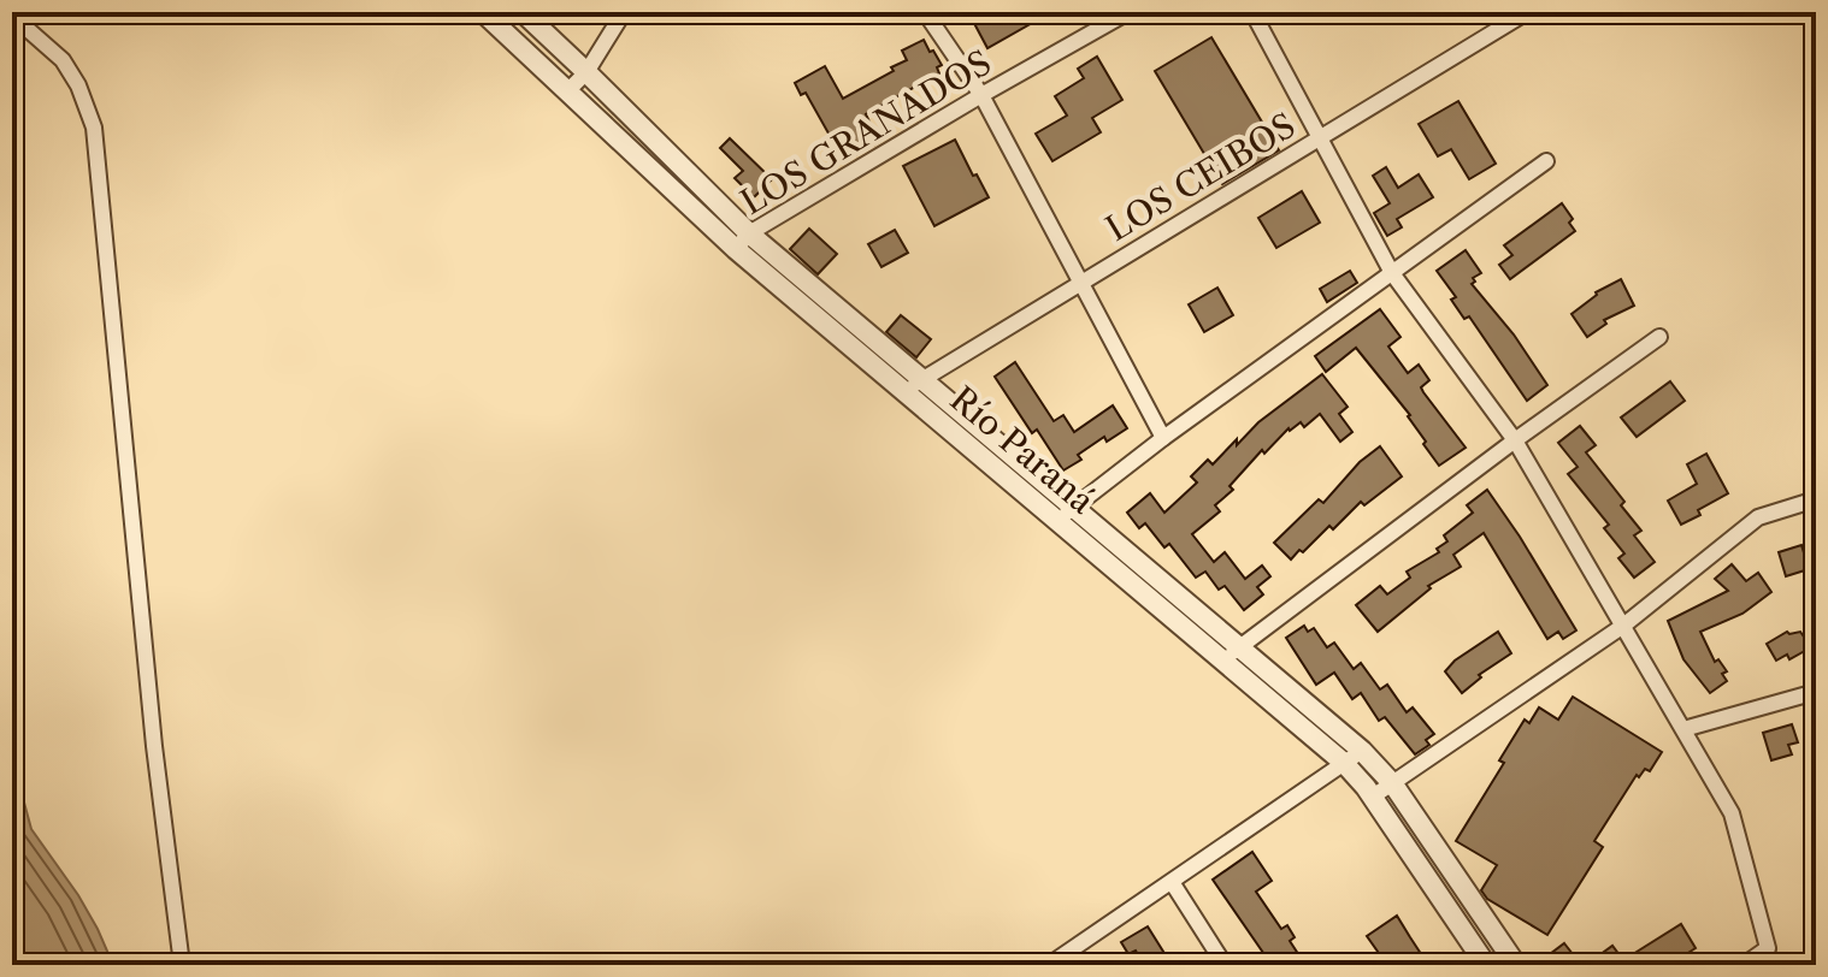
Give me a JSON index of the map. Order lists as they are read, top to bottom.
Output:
{
  "streets": {
    "street": ["LOS GRANADOS", "LOS CEIBOS", "Río Paraná"]
  },
  "crossings": [
    ["LOS GRANADOS", "Río Paraná"],
    ["LOS CEIBOS", "Río Paraná"]
  ]
}
